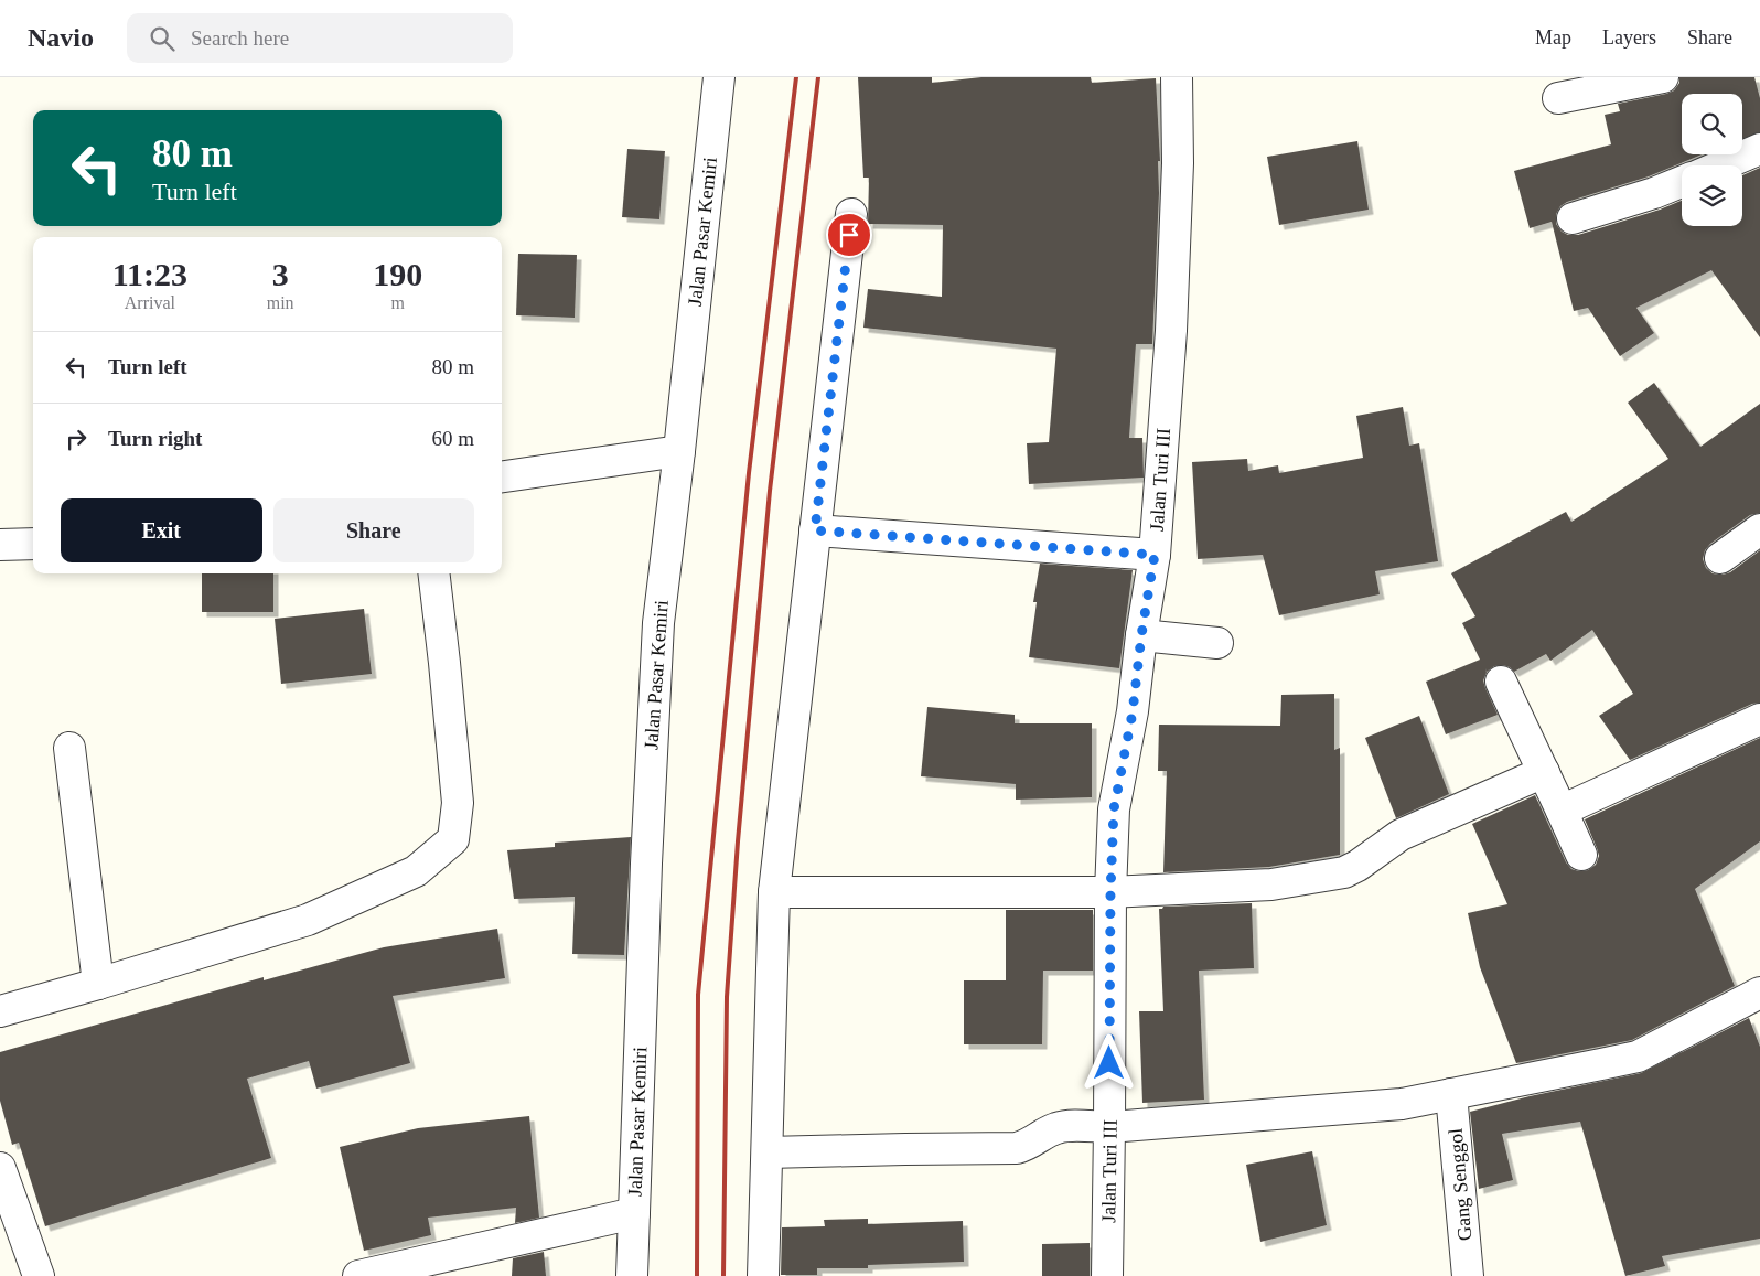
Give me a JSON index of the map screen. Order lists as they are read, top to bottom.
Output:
{
  "streets": {
    "street": ["Jalan Pasar Kemiri", "Jalan Turi III", "Gang Senggol"]
  },
  "page": {
    "header": "Navio",
    "search": "Search here",
    "nav": ["Map", "Layers", "Share"],
    "turn": ["80 m", "Turn left"],
    "eta": [
      "11:23",
      "Arrival",
      "3",
      "min",
      "190",
      "m"
    ],
    "list": [
      {
        "name": "Turn left",
        "value": "80 m"
      },
      {
        "name": "Turn right",
        "value": "60 m"
      }
    ],
    "buttons": ["Exit", "Share"]
  }
}
